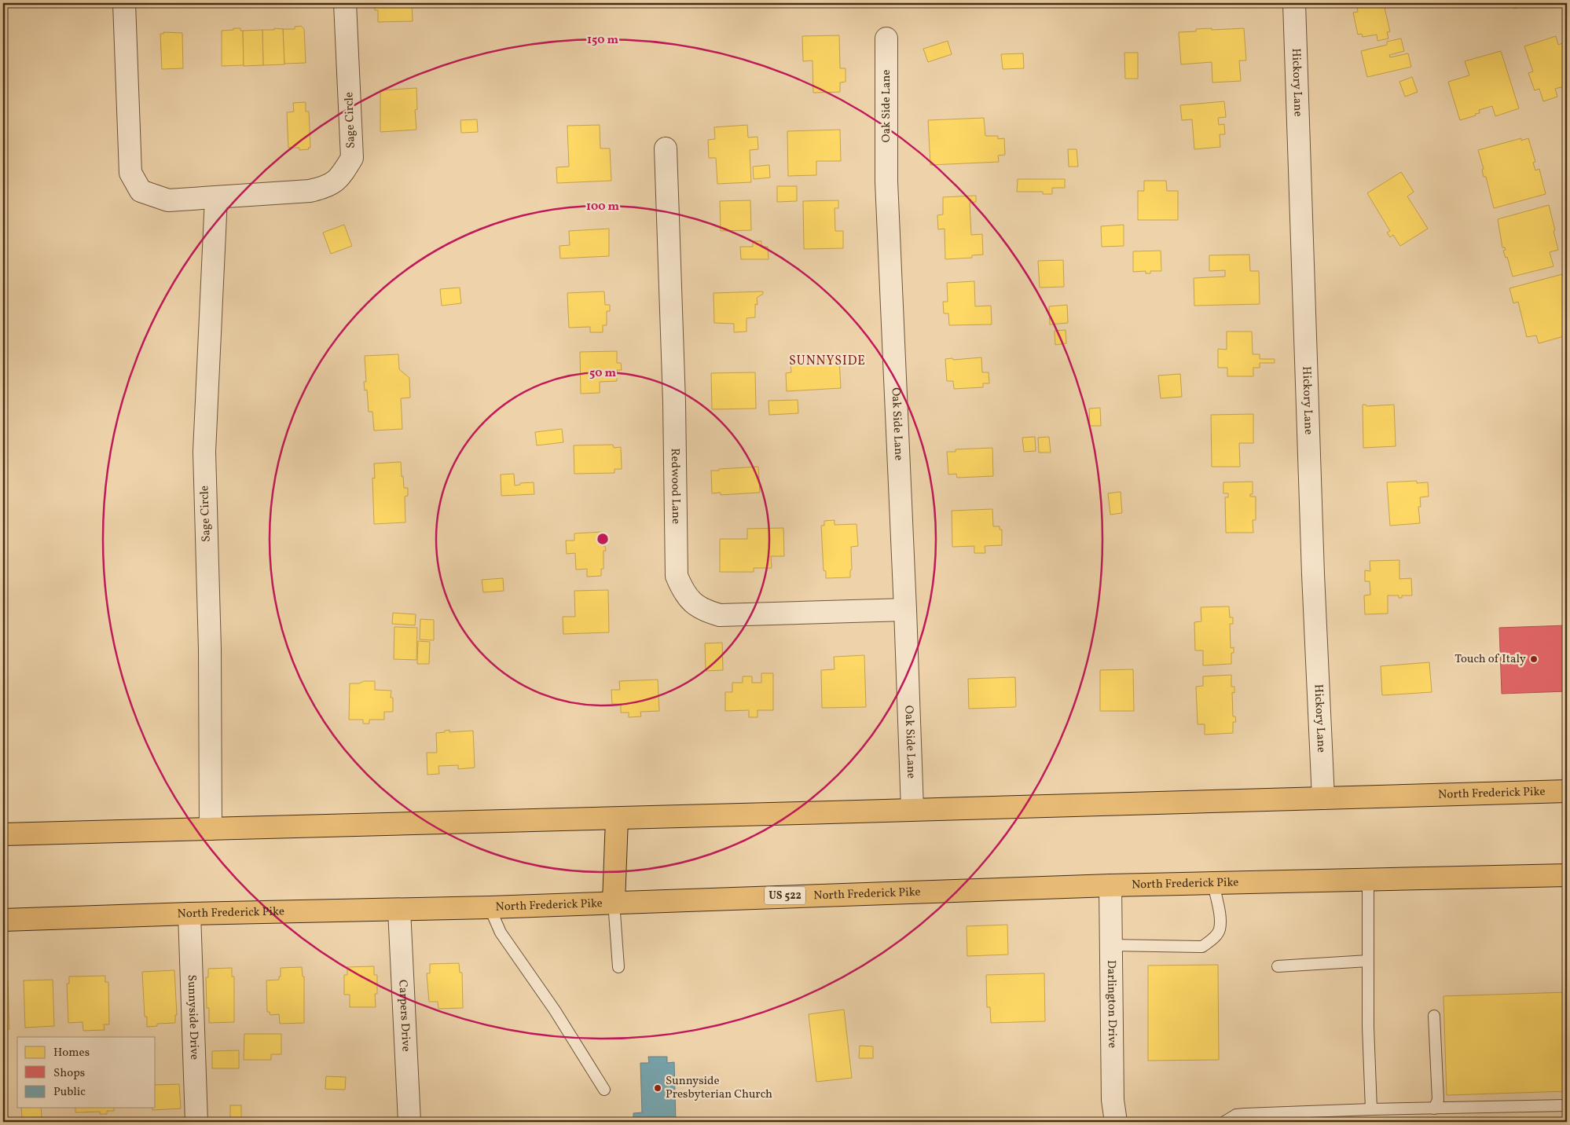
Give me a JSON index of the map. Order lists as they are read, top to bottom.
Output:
{
  "streets": {
    "main road": ["North Frederick Pike", "US 522"],
    "street": [
      "Hickory Lane",
      "Oak Side Lane",
      "Sage Circle",
      "Redwood Lane",
      "Darlington Drive",
      "Carpers Drive",
      "Sunnyside Drive"
    ]
  },
  "crossings": [
    ["Hickory Lane", "North Frederick Pike"],
    ["Oak Side Lane", "Redwood Lane"],
    ["Oak Side Lane", "North Frederick Pike"],
    ["Sage Circle", "North Frederick Pike"],
    ["North Frederick Pike", "Darlington Drive"],
    ["North Frederick Pike", "Carpers Drive"],
    ["North Frederick Pike", "Sunnyside Drive"]
  ],
  "districts": ["SUNNYSIDE"],
  "places": ["Touch of Italy", "Sunnyside Presbyterian Church"],
  "legend": ["Homes", "Shops", "Public"],
  "rings": ["150 m", "100 m", "50 m"]
}
